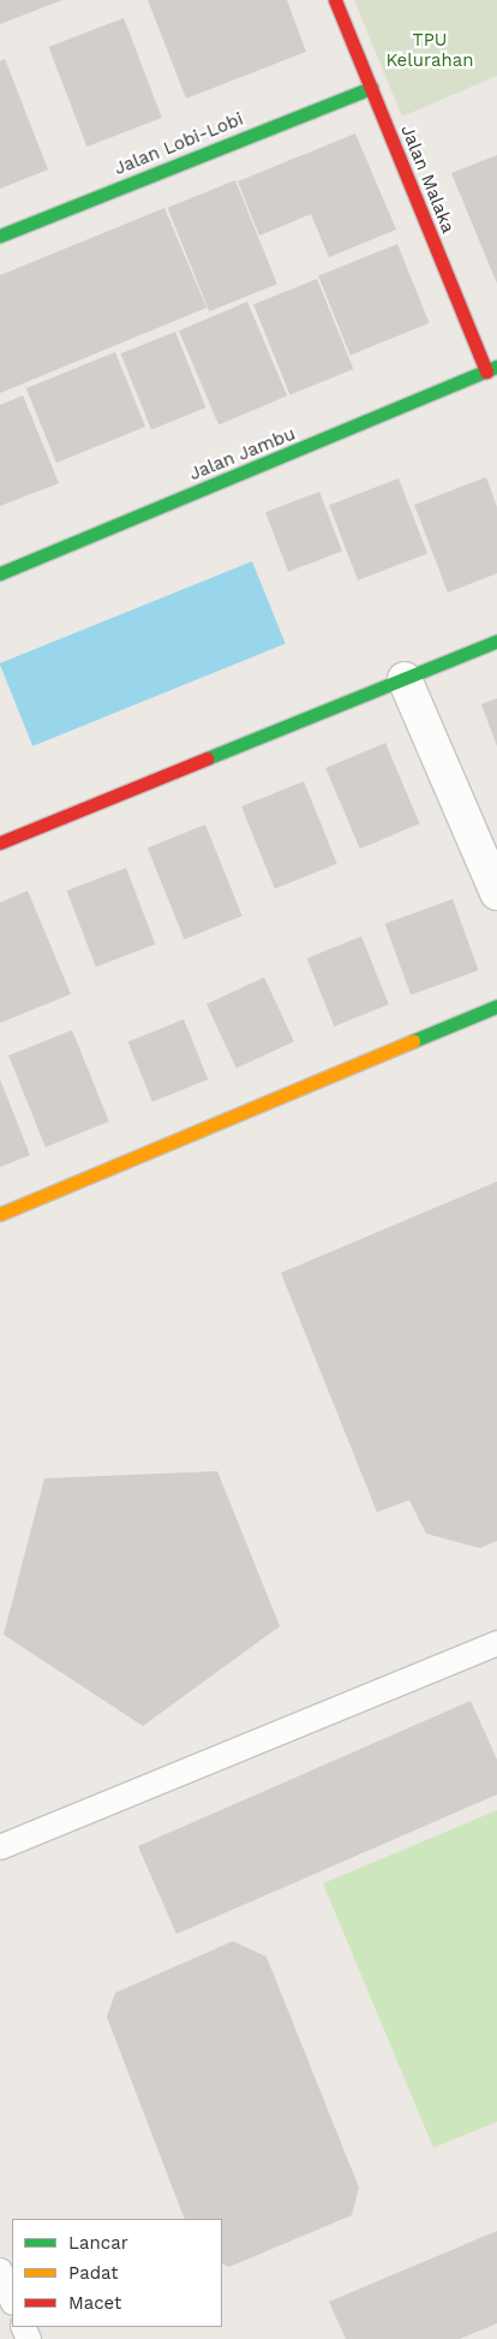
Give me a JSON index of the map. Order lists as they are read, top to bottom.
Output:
{
  "streets": {
    "street": ["Jalan Lobi-Lobi", "Jalan Malaka", "Jalan Jambu"]
  },
  "crossings": [
    ["Jalan Lobi-Lobi", "Jalan Malaka"],
    ["Jalan Malaka", "Jalan Jambu"]
  ],
  "parks": ["TPU Kelurahan"],
  "legend": ["Lancar", "Padat", "Macet"]
}
